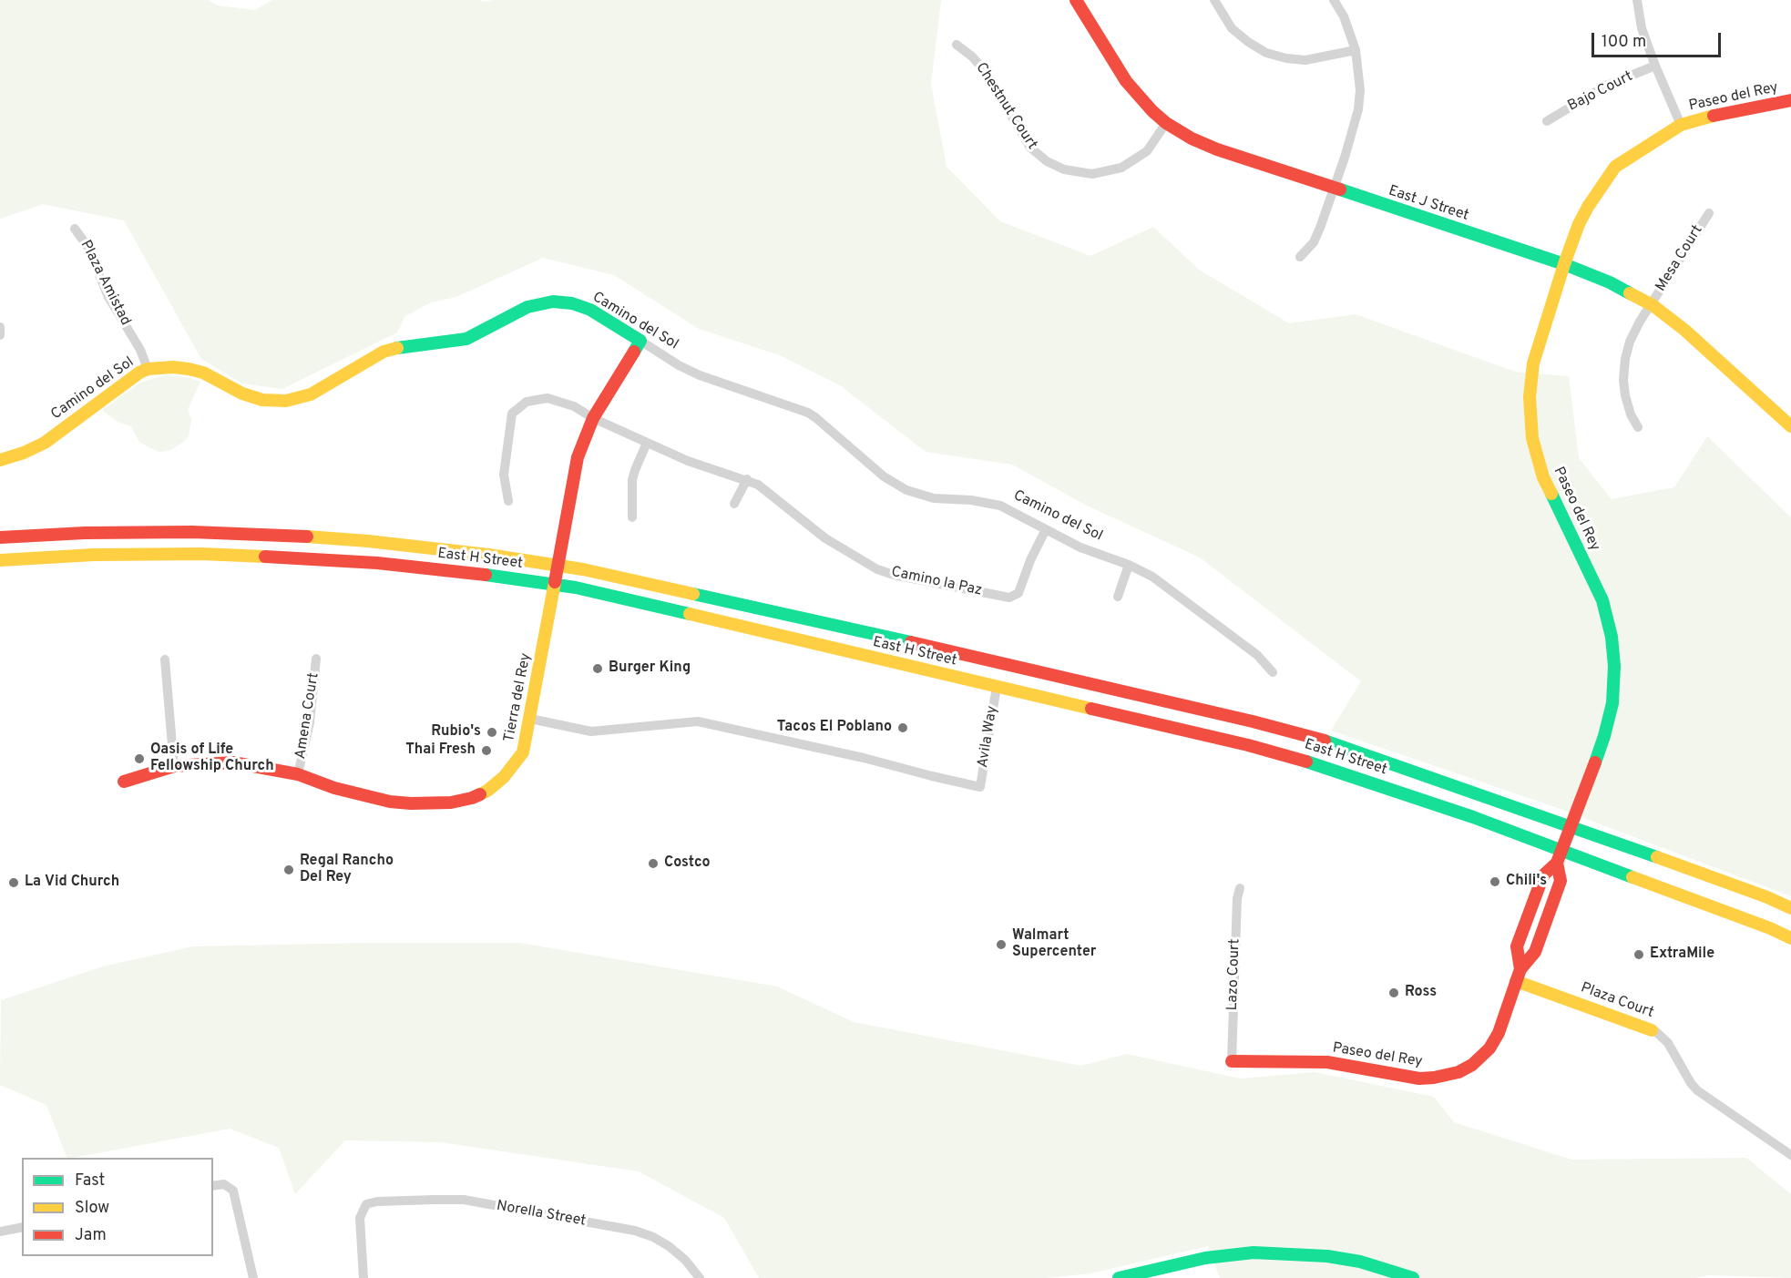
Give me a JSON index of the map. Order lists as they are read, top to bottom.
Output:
{
  "streets": {
    "main road": [
      "Paseo del Rey",
      "East J Street",
      "Camino del Sol",
      "East H Street",
      "Tierra del Rey",
      "Plaza Court"
    ],
    "street": [
      "Bajo Court",
      "Chestnut Court",
      "Mesa Court",
      "Plaza Amistad",
      "Camino la Paz",
      "Amena Court",
      "Avila Way",
      "Lazo Court",
      "Norella Street"
    ]
  },
  "crossings": [
    ["Paseo del Rey", "East J Street"],
    ["Paseo del Rey", "East H Street"],
    ["Paseo del Rey", "Lazo Court"],
    ["Paseo del Rey", "Plaza Court"],
    ["Chestnut Court", "East J Street"],
    ["East J Street", "Mesa Court"],
    ["Plaza Amistad", "Camino del Sol"],
    ["Camino del Sol", "Camino la Paz"],
    ["Camino del Sol", "Tierra del Rey"],
    ["East H Street", "Tierra del Rey"],
    ["East H Street", "Avila Way"],
    ["Camino la Paz", "Tierra del Rey"],
    ["Tierra del Rey", "Amena Court"],
    ["Tierra del Rey", "Avila Way"]
  ],
  "places": [
    "Burger King",
    "Tacos El Poblano",
    "Rubio's",
    "Thai Fresh",
    "Oasis of Life Fellowship Church",
    "Costco",
    "Regal Rancho Del Rey",
    "Chili's",
    "La Vid Church",
    "Walmart Supercenter",
    "ExtraMile",
    "Ross"
  ],
  "legend": ["Fast", "Slow", "Jam"],
  "scale_bar": "100 m"
}
